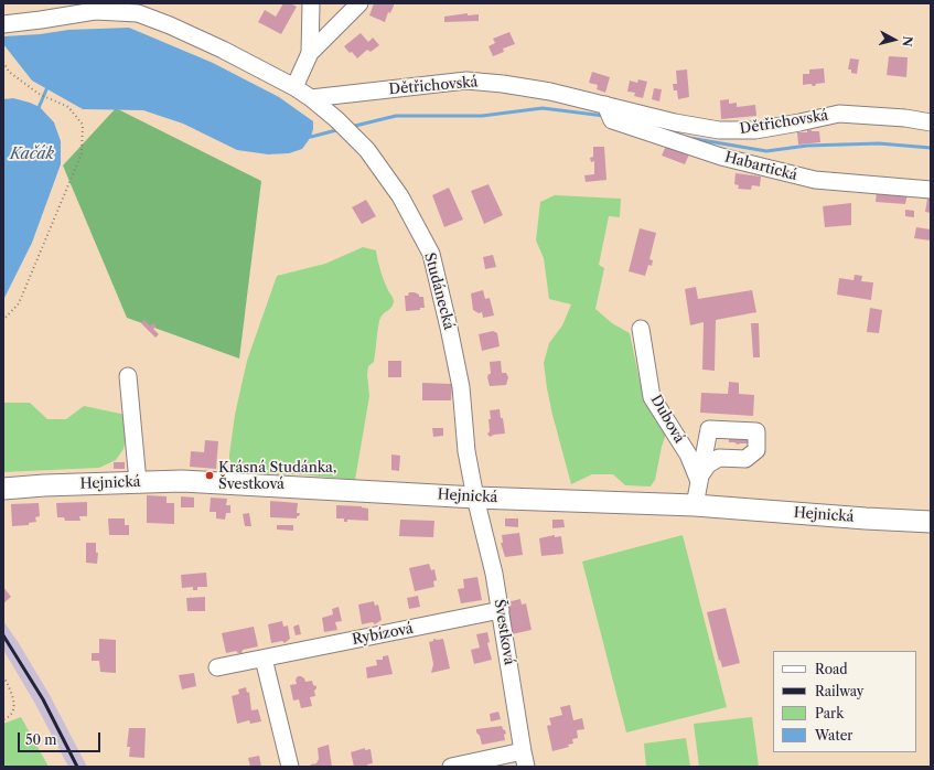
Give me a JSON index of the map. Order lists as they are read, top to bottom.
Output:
{
  "streets": {
    "main road": ["Hejnická"],
    "street": [
      "Dětřichovská",
      "Habartická",
      "Studánecká",
      "Dubová",
      "Švestková",
      "Rybízová"
    ]
  },
  "crossings": [
    ["Dětřichovská", "Habartická"],
    ["Dětřichovská", "Studánecká"],
    ["Studánecká", "Hejnická"],
    ["Studánecká", "Švestková"],
    ["Dubová", "Hejnická"],
    ["Hejnická", "Švestková"],
    ["Švestková", "Rybízová"]
  ],
  "water": ["Kačák"],
  "places": ["Krásná Studánka, Švestková"],
  "legend": [
    "Road",
    "Railway",
    "Park",
    "Water"
  ],
  "scale_bar": "50 m",
  "north": "right"
}
